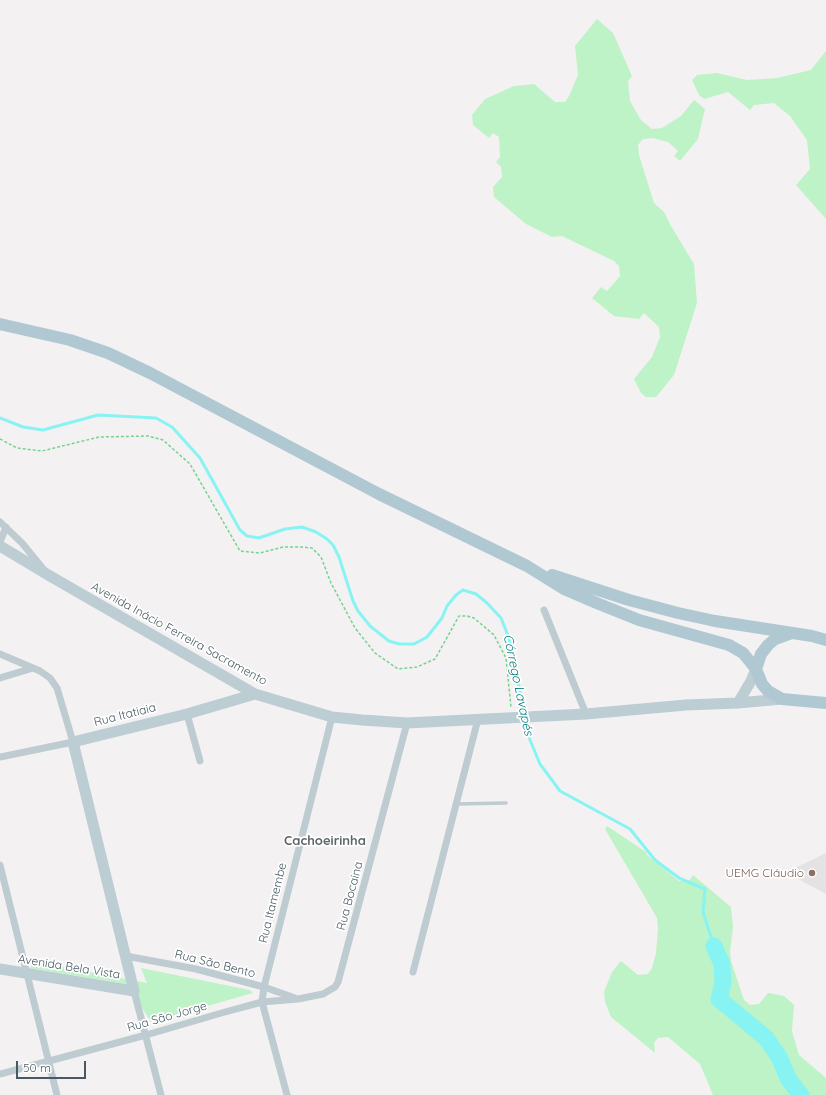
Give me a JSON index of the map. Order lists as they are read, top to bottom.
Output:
{
  "streets": {
    "main road": ["Avenida Inácio Ferreira Sacramento", "Rua Itatiaia", "Avenida Bela Vista"],
    "street": [
      "Rua Bocaina",
      "Rua Itamembe",
      "Rua São Bento",
      "Rua São Jorge"
    ]
  },
  "crossings": [
    ["Avenida Inácio Ferreira Sacramento", "Rua Itatiaia"],
    ["Avenida Inácio Ferreira Sacramento", "Rua Bocaina"],
    ["Avenida Inácio Ferreira Sacramento", "Rua Itamembe"],
    ["Rua Bocaina", "Rua São Jorge"],
    ["Rua Itamembe", "Rua São Bento"],
    ["Rua Itamembe", "Rua São Jorge"],
    ["Rua São Bento", "Rua São Jorge"]
  ],
  "districts": ["Cachoeirinha"],
  "water": ["Córrego Lavapés"],
  "places": ["UEMG Cláudio"],
  "scale_bar": "50 m"
}
